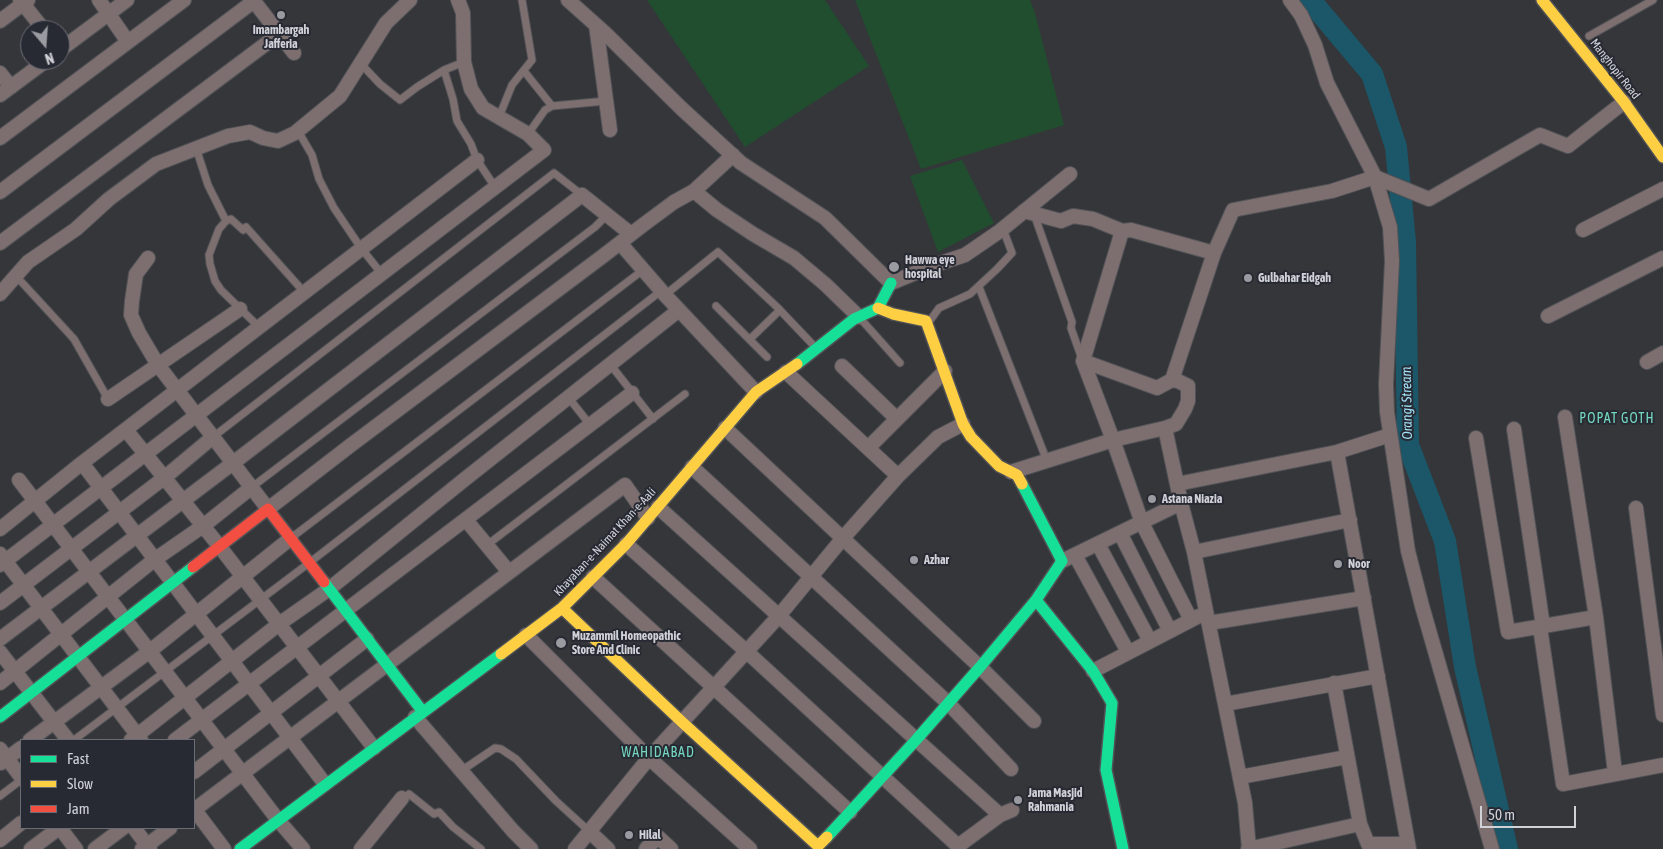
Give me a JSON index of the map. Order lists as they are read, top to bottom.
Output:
{
  "streets": {
    "street": ["Manghopir Road", "Khayaban-e-Naimat Khan-e-Aali"]
  },
  "districts": ["POPAT GOTH", "WAHIDABAD"],
  "water": ["Orangi Stream"],
  "places": [
    "Imambargah Jafferia",
    "Hawwa eye hospital",
    "Gulbahar Eidgah",
    "Astana Niazia",
    "Azhar",
    "Noor",
    "Muzammil Homeopathic Store And Clinic",
    "Jama Masjid Rahmania",
    "Hilal"
  ],
  "legend": ["Fast", "Slow", "Jam"],
  "scale_bar": "50 m",
  "north": "bottom"
}
